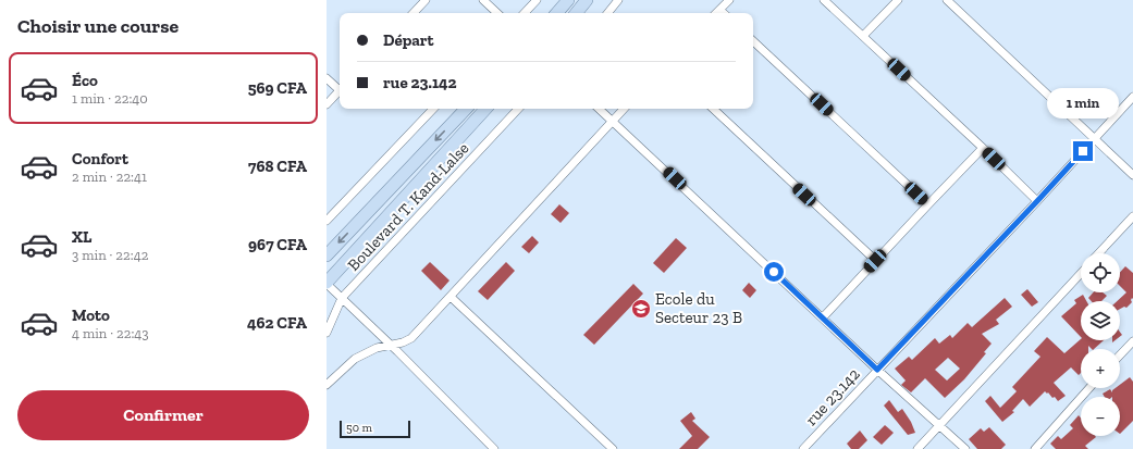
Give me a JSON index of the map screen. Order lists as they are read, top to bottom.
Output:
{
  "streets": {
    "street": ["Boulevard T. Kand-Lalse", "rue 23.142"]
  },
  "places": {
    "school or university": ["Ecole du Secteur 23 B"]
  },
  "scale_bar": "50 m",
  "page": {
    "heading": "Choisir une course",
    "banner": ["Départ", "rue 23.142"],
    "list": [
      {
        "name": "Éco",
        "note": "1 min · 22:40",
        "value": "569 CFA"
      },
      {
        "name": "Confort",
        "note": "2 min · 22:41",
        "value": "768 CFA"
      },
      {
        "name": "XL",
        "note": "3 min · 22:42",
        "value": "967 CFA"
      },
      {
        "name": "Moto",
        "note": "4 min · 22:43",
        "value": "462 CFA"
      }
    ],
    "bubble": "1 min",
    "map_buttons": ["+", "−"],
    "buttons": "Confirmer",
    "scale": "50 m"
  }
}
